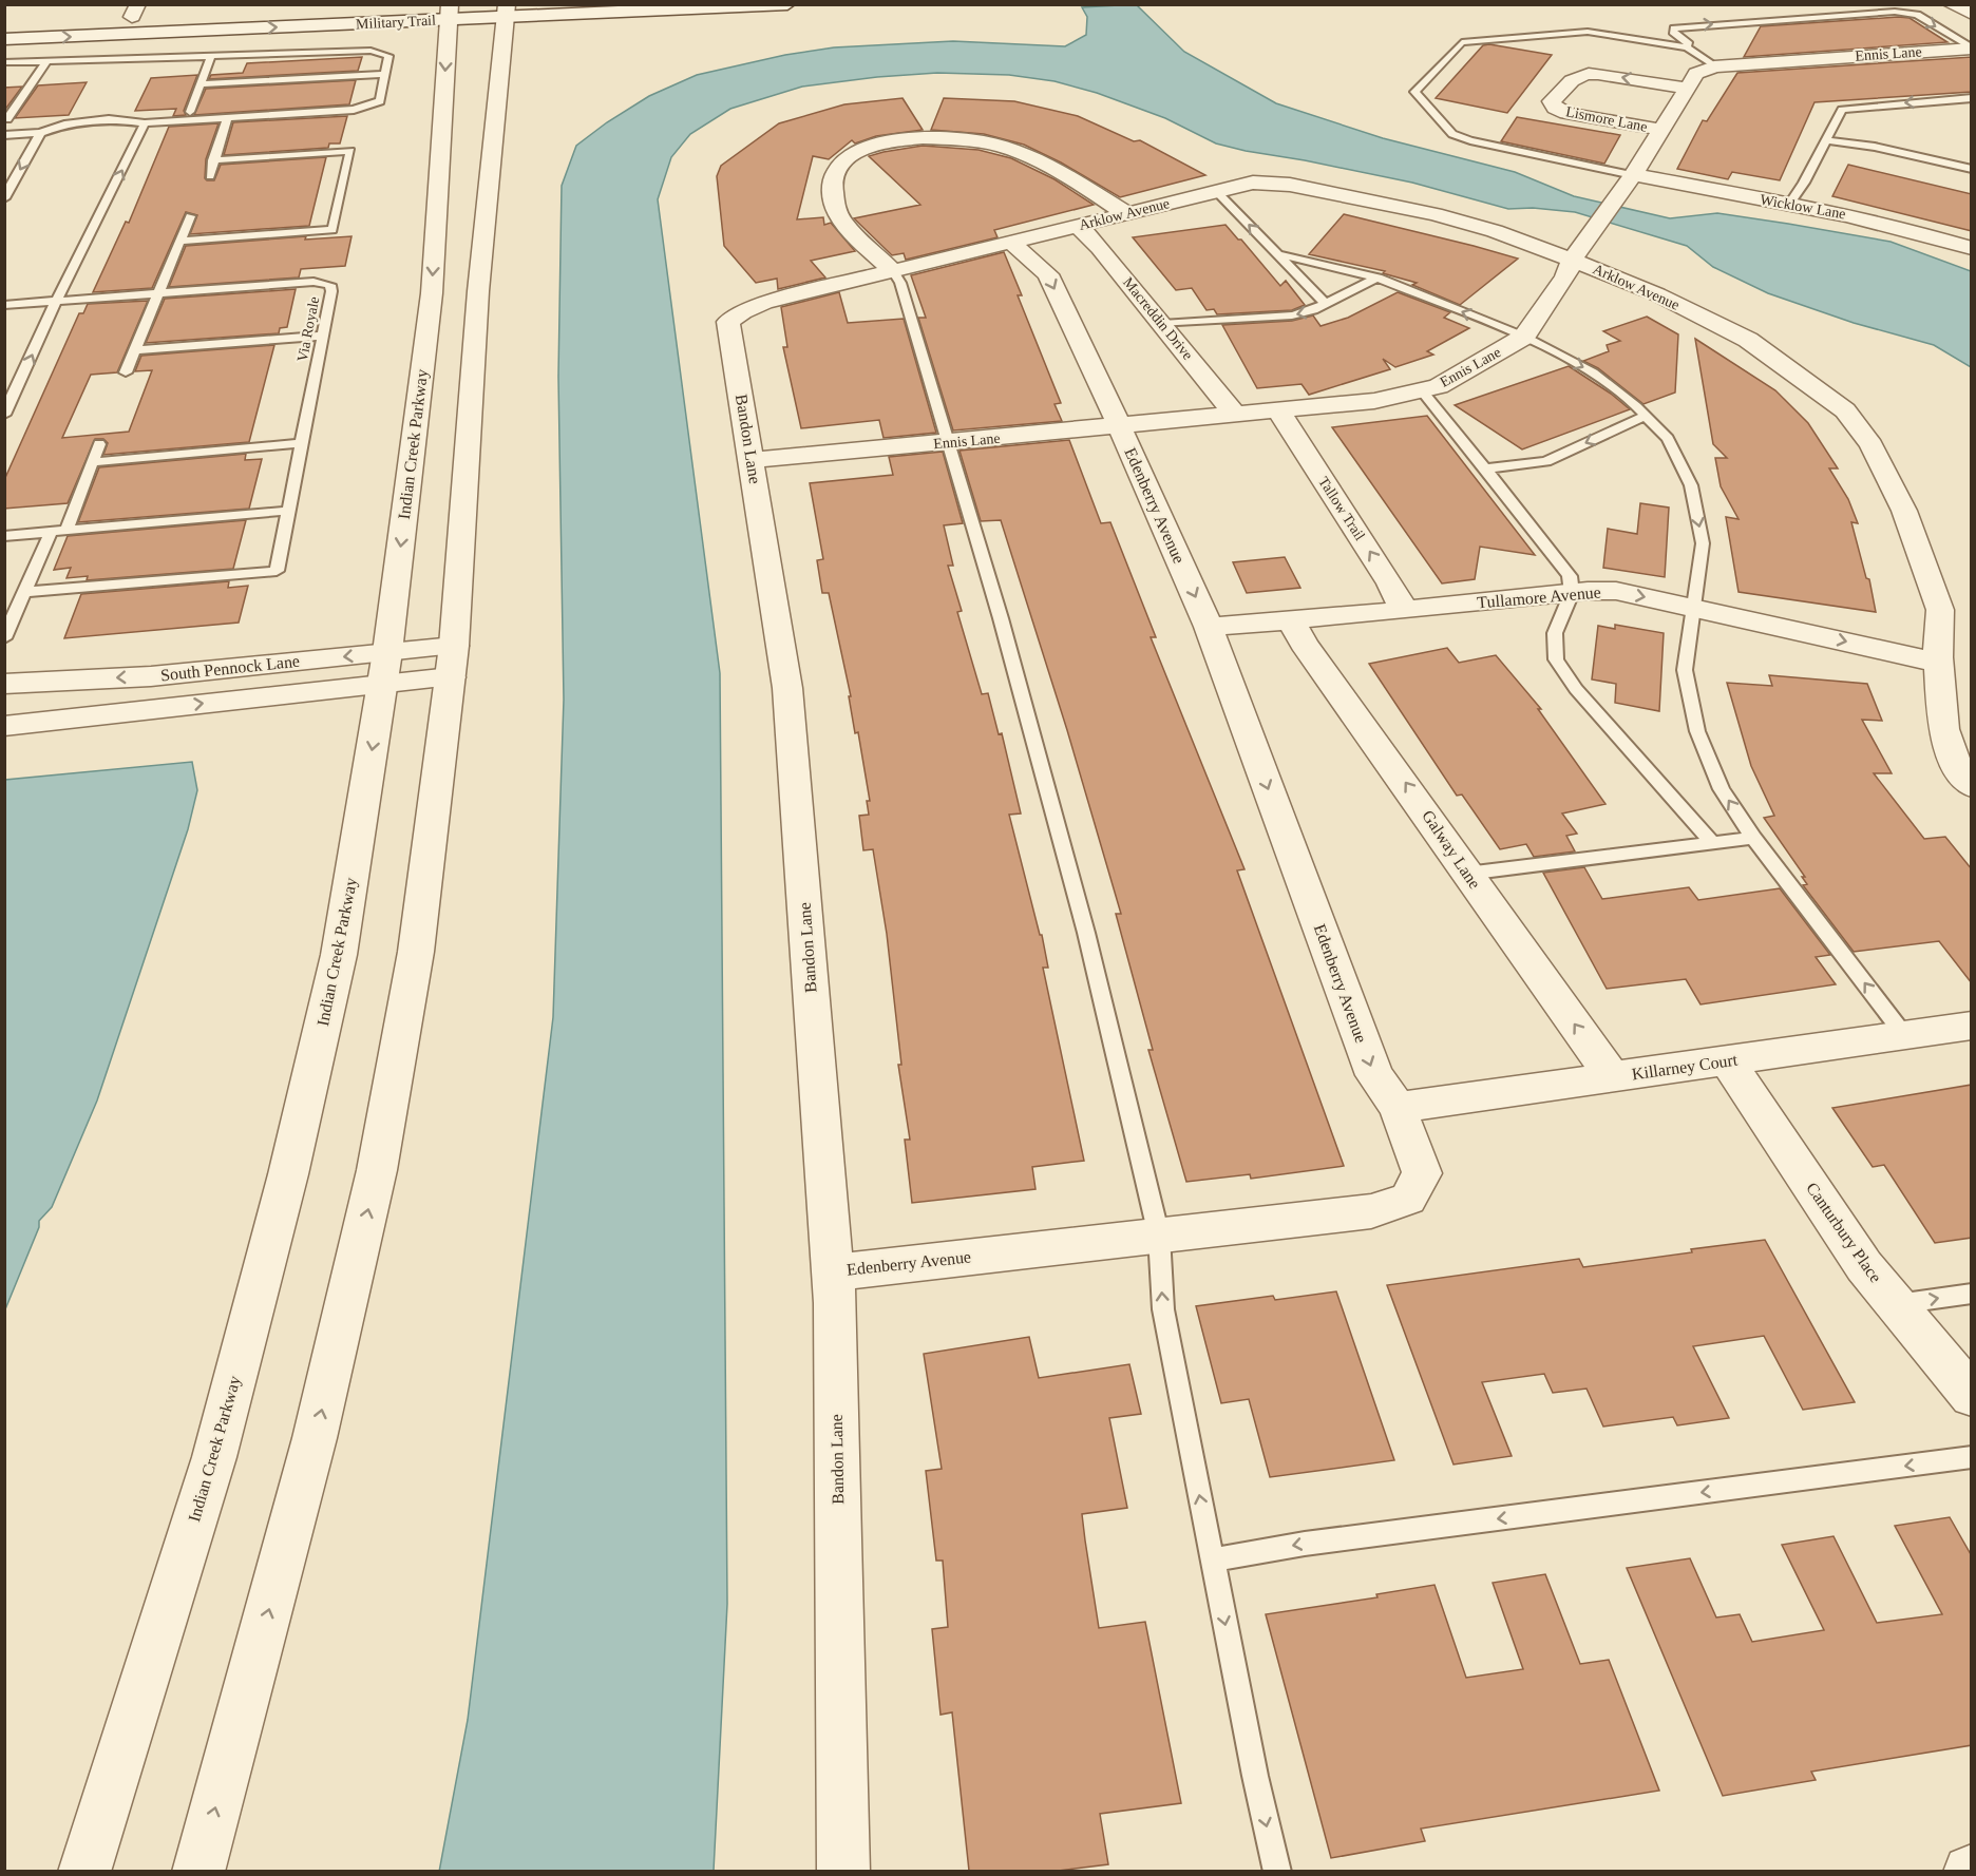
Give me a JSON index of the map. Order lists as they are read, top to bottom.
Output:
{
  "streets": {
    "street": [
      "Military Trail",
      "Ennis Lane",
      "Lismore Lane",
      "Wicklow Lane",
      "Arklow Avenue",
      "Macreddin Drive",
      "Bandon Lane",
      "Indian Creek Parkway",
      "Edenberry Avenue",
      "Tallow Trail",
      "Tullamore Avenue",
      "South Pennock Lane",
      "Galway Lane",
      "Killarney Court",
      "Canturbury Place"
    ],
    "lane": ["Via Royale"]
  },
  "crossings": [
    ["Military Trail", "Indian Creek Parkway"],
    ["Ennis Lane", "Lismore Lane"],
    ["Ennis Lane", "Wicklow Lane"],
    ["Ennis Lane", "Arklow Avenue"],
    ["Ennis Lane", "Macreddin Drive"],
    ["Ennis Lane", "Bandon Lane"],
    ["Ennis Lane", "Edenberry Avenue"],
    ["Ennis Lane", "Tallow Trail"],
    ["Arklow Avenue", "Macreddin Drive"],
    ["Arklow Avenue", "Bandon Lane"],
    ["Arklow Avenue", "Edenberry Avenue"],
    ["Arklow Avenue", "Tullamore Avenue"],
    ["Bandon Lane", "Edenberry Avenue"],
    ["Indian Creek Parkway", "South Pennock Lane"],
    ["Edenberry Avenue", "Tullamore Avenue"],
    ["Edenberry Avenue", "Killarney Court"],
    ["Tallow Trail", "Tullamore Avenue"],
    ["Tullamore Avenue", "Galway Lane"],
    ["Galway Lane", "Killarney Court"],
    ["Killarney Court", "Canturbury Place"]
  ],
  "one_way": [
    "Edenberry Avenue",
    "Tallow Trail",
    "Tullamore Avenue",
    "Galway Lane"
  ]
}
